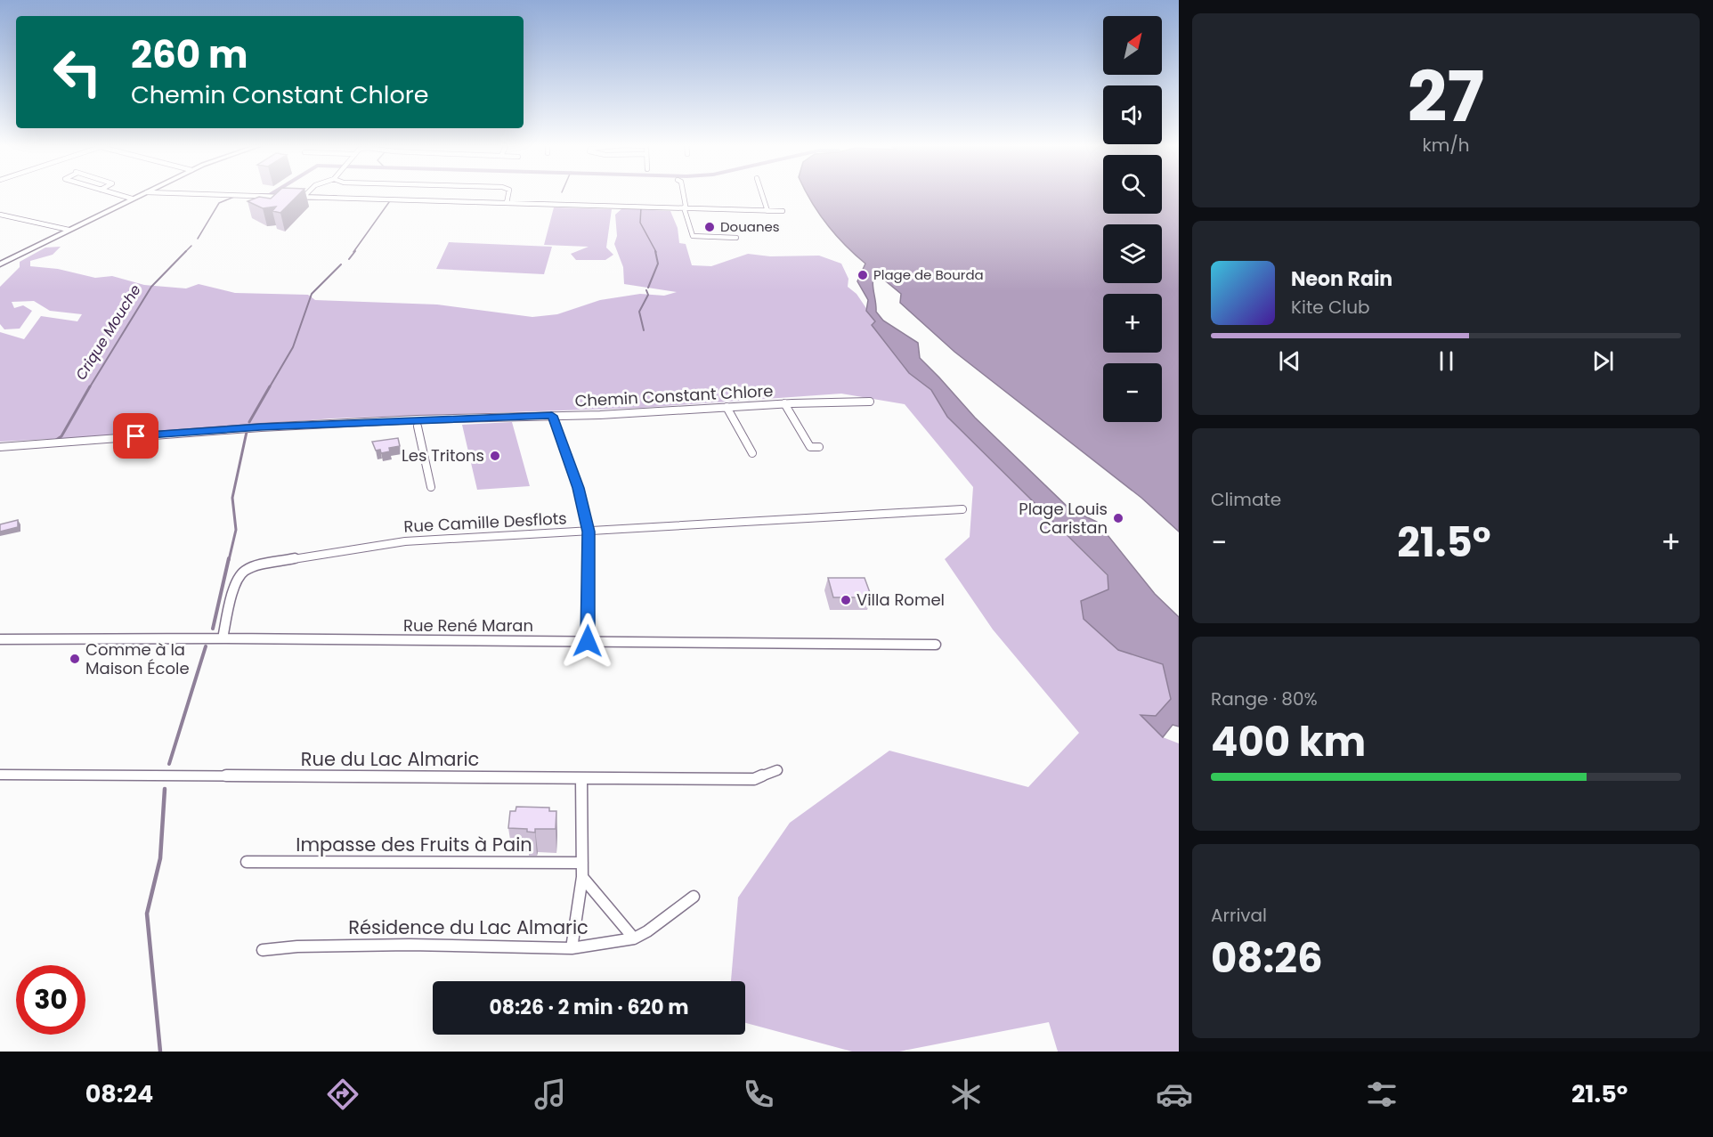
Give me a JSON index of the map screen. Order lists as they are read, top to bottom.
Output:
{
  "streets": {
    "street": [
      "Chemin Constant Chlore",
      "Rue Camille Desflots",
      "Rue René Maran",
      "Rue du Lac Almaric",
      "Impasse des Fruits à Pain",
      "Résidence du Lac Almaric"
    ]
  },
  "crossings": [
    ["Rue Camille Desflots", "Rue René Maran"]
  ],
  "water": ["Crique Mouche"],
  "places": [
    "Douanes",
    "Plage de Bourda",
    "Les Tritons",
    "Plage Louis Caristan",
    "Villa Romel",
    "Comme à la Maison École"
  ],
  "north": "top right",
  "page": {
    "tile": [
      ["27", "km/h"],
      "Climate",
      ["Range · 80%", "400 km"],
      ["Arrival", "08:26"]
    ],
    "map_buttons": ["+", "−"],
    "turn": ["260 m", "Chemin Constant Chlore"],
    "song": ["Neon Rain", "Kite Club"],
    "heat": ["−", "21.5°", "+"],
    "limit": "30",
    "trip": "08:26 · 2 min · 620 m",
    "tabs": ["08:24", "21.5°"]
  }
}
